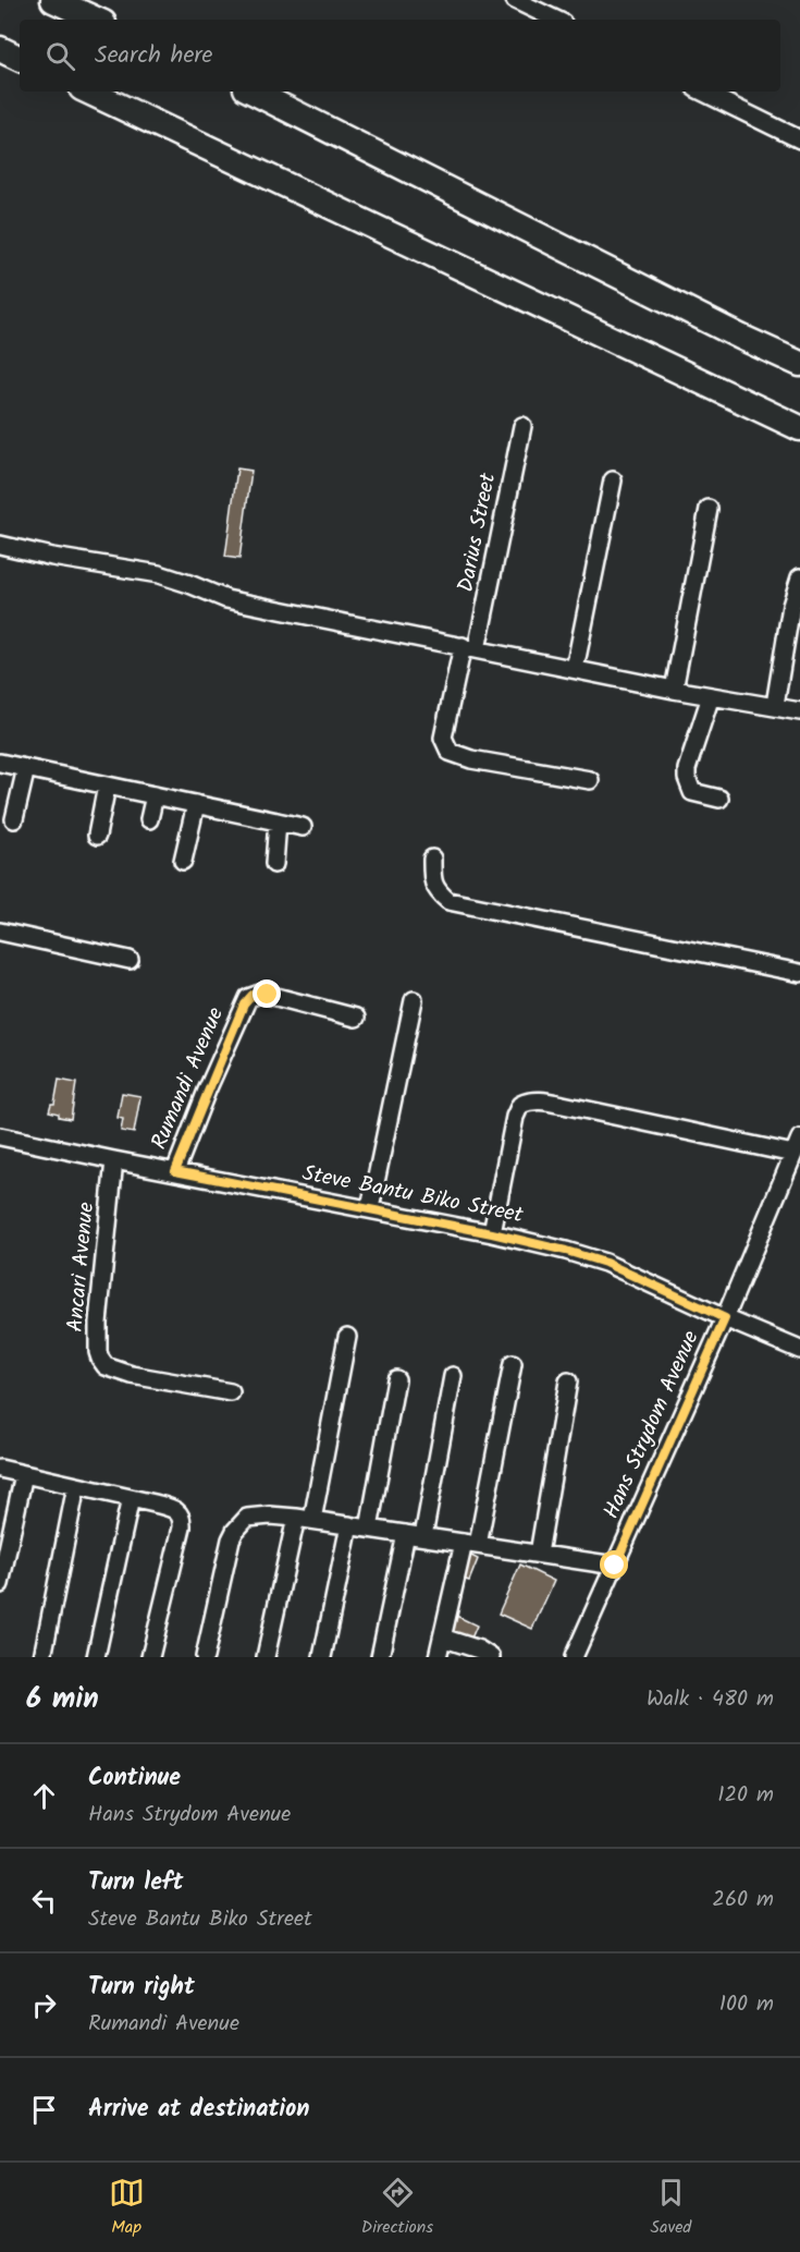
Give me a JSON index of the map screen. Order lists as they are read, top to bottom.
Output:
{
  "streets": {
    "street": [
      "Darius Street",
      "Rumandi Avenue",
      "Steve Bantu Biko Street",
      "Ancari Avenue",
      "Hans Strydom Avenue"
    ]
  },
  "crossings": [
    ["Rumandi Avenue", "Steve Bantu Biko Street"],
    ["Steve Bantu Biko Street", "Ancari Avenue"],
    ["Steve Bantu Biko Street", "Hans Strydom Avenue"]
  ],
  "page": {
    "search": "Search here",
    "heading": ["6 min", "Walk · 480 m"],
    "list": [
      ["Continue", "Hans Strydom Avenue", "120 m"],
      ["Turn left", "Steve Bantu Biko Street", "260 m"],
      ["Turn right", "Rumandi Avenue", "100 m"],
      "Arrive at destination"
    ],
    "nav": ["Map", "Directions", "Saved"]
  }
}
